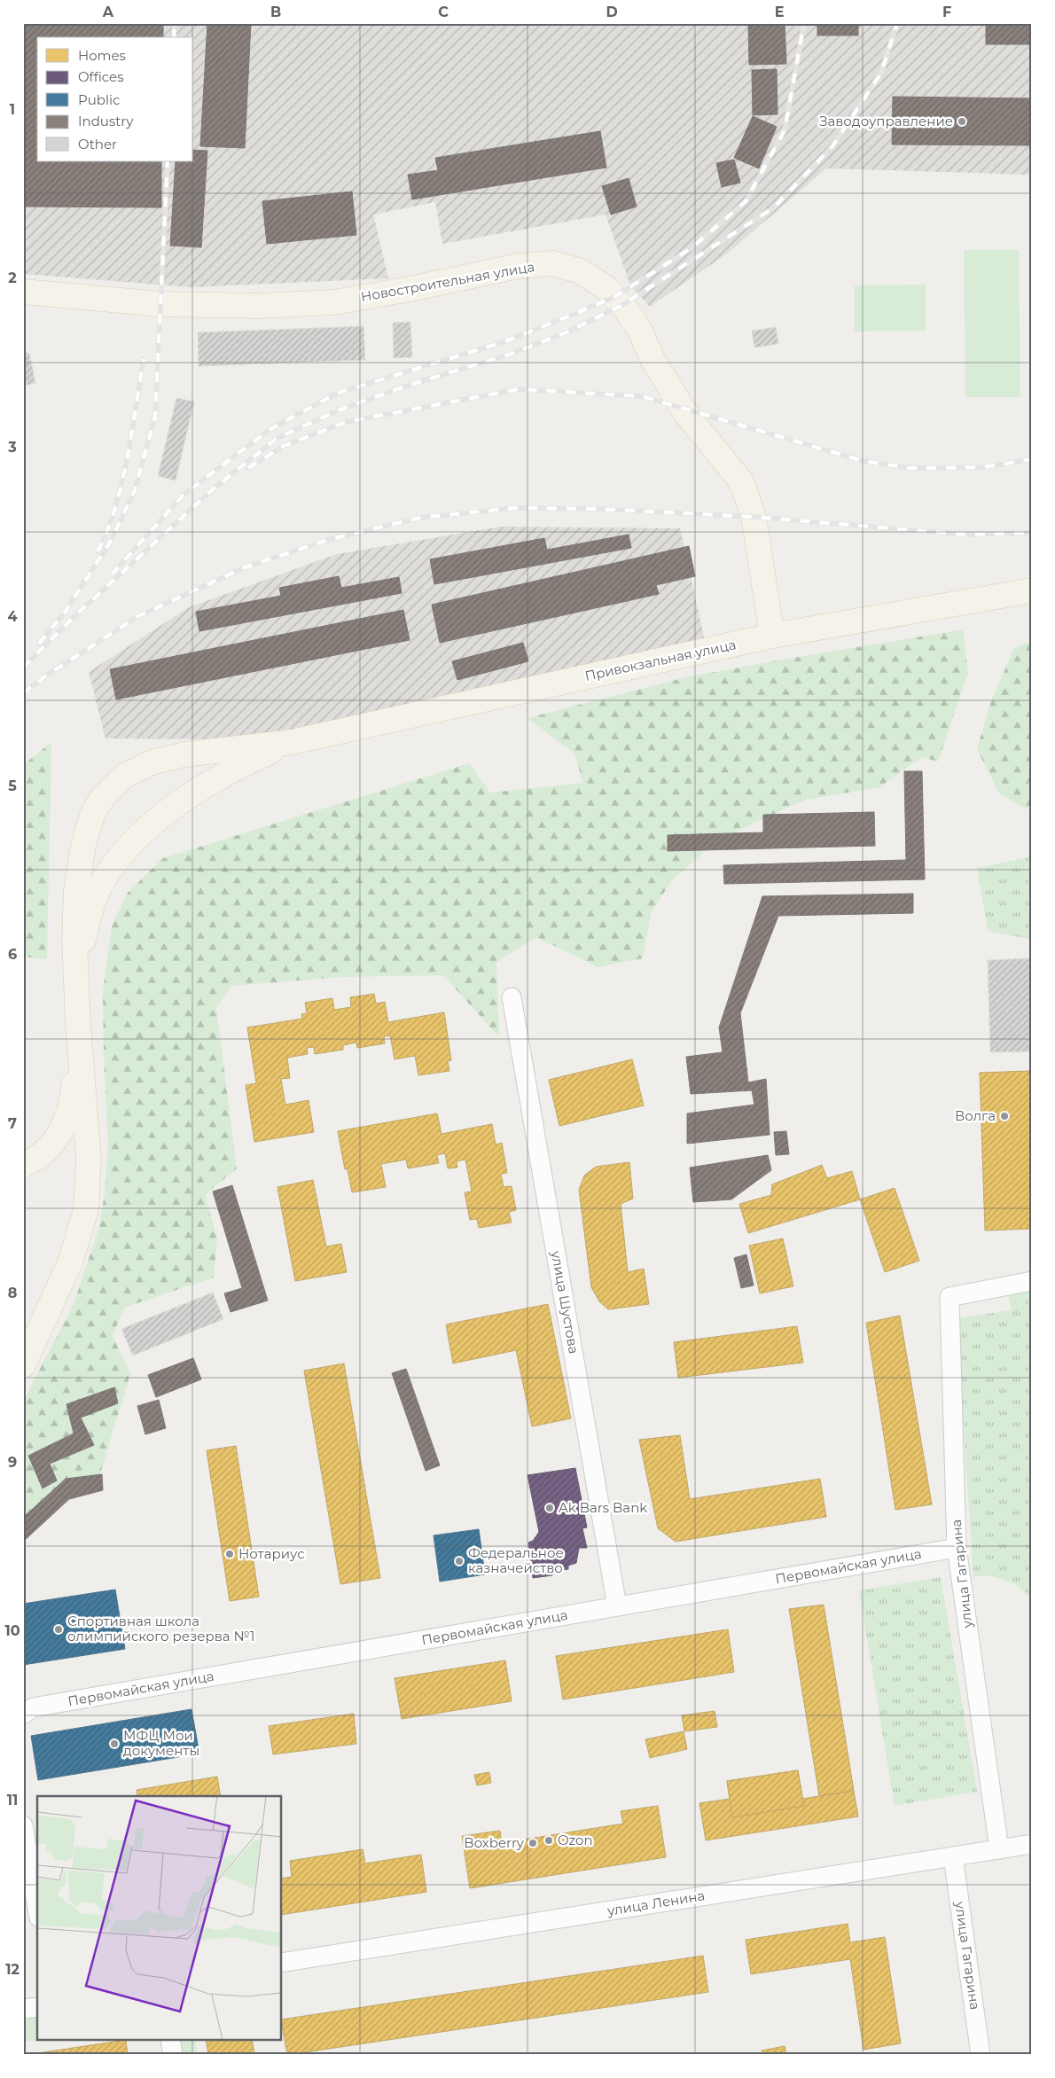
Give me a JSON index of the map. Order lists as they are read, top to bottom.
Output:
{
  "streets": {
    "main road": ["Новостроительная улица", "Привокзальная улица"],
    "street": [
      "улица Шустова",
      "Первомайская улица",
      "улица Гагарина",
      "улица Ленина"
    ]
  },
  "crossings": [
    ["Новостроительная улица", "Привокзальная улица"],
    ["улица Шустова", "Первомайская улица"],
    ["Первомайская улица", "улица Гагарина"],
    ["улица Гагарина", "улица Ленина"]
  ],
  "places": [
    "Заводоуправление",
    "Волга",
    "Ak Bars Bank",
    "Нотариус",
    "Федеральное казначейство",
    "Спортивная школа олимпийского резерва №1",
    "МФЦ Мои документы",
    "Ozon",
    "Boxberry"
  ],
  "legend": [
    "Homes",
    "Offices",
    "Public",
    "Industry",
    "Other"
  ],
  "grid": {
    "columns": [
      "A",
      "B",
      "C",
      "D",
      "E",
      "F"
    ],
    "rows": [
      "1",
      "2",
      "3",
      "4",
      "5",
      "6",
      "7",
      "8",
      "9",
      "10",
      "11",
      "12"
    ]
  }
}
